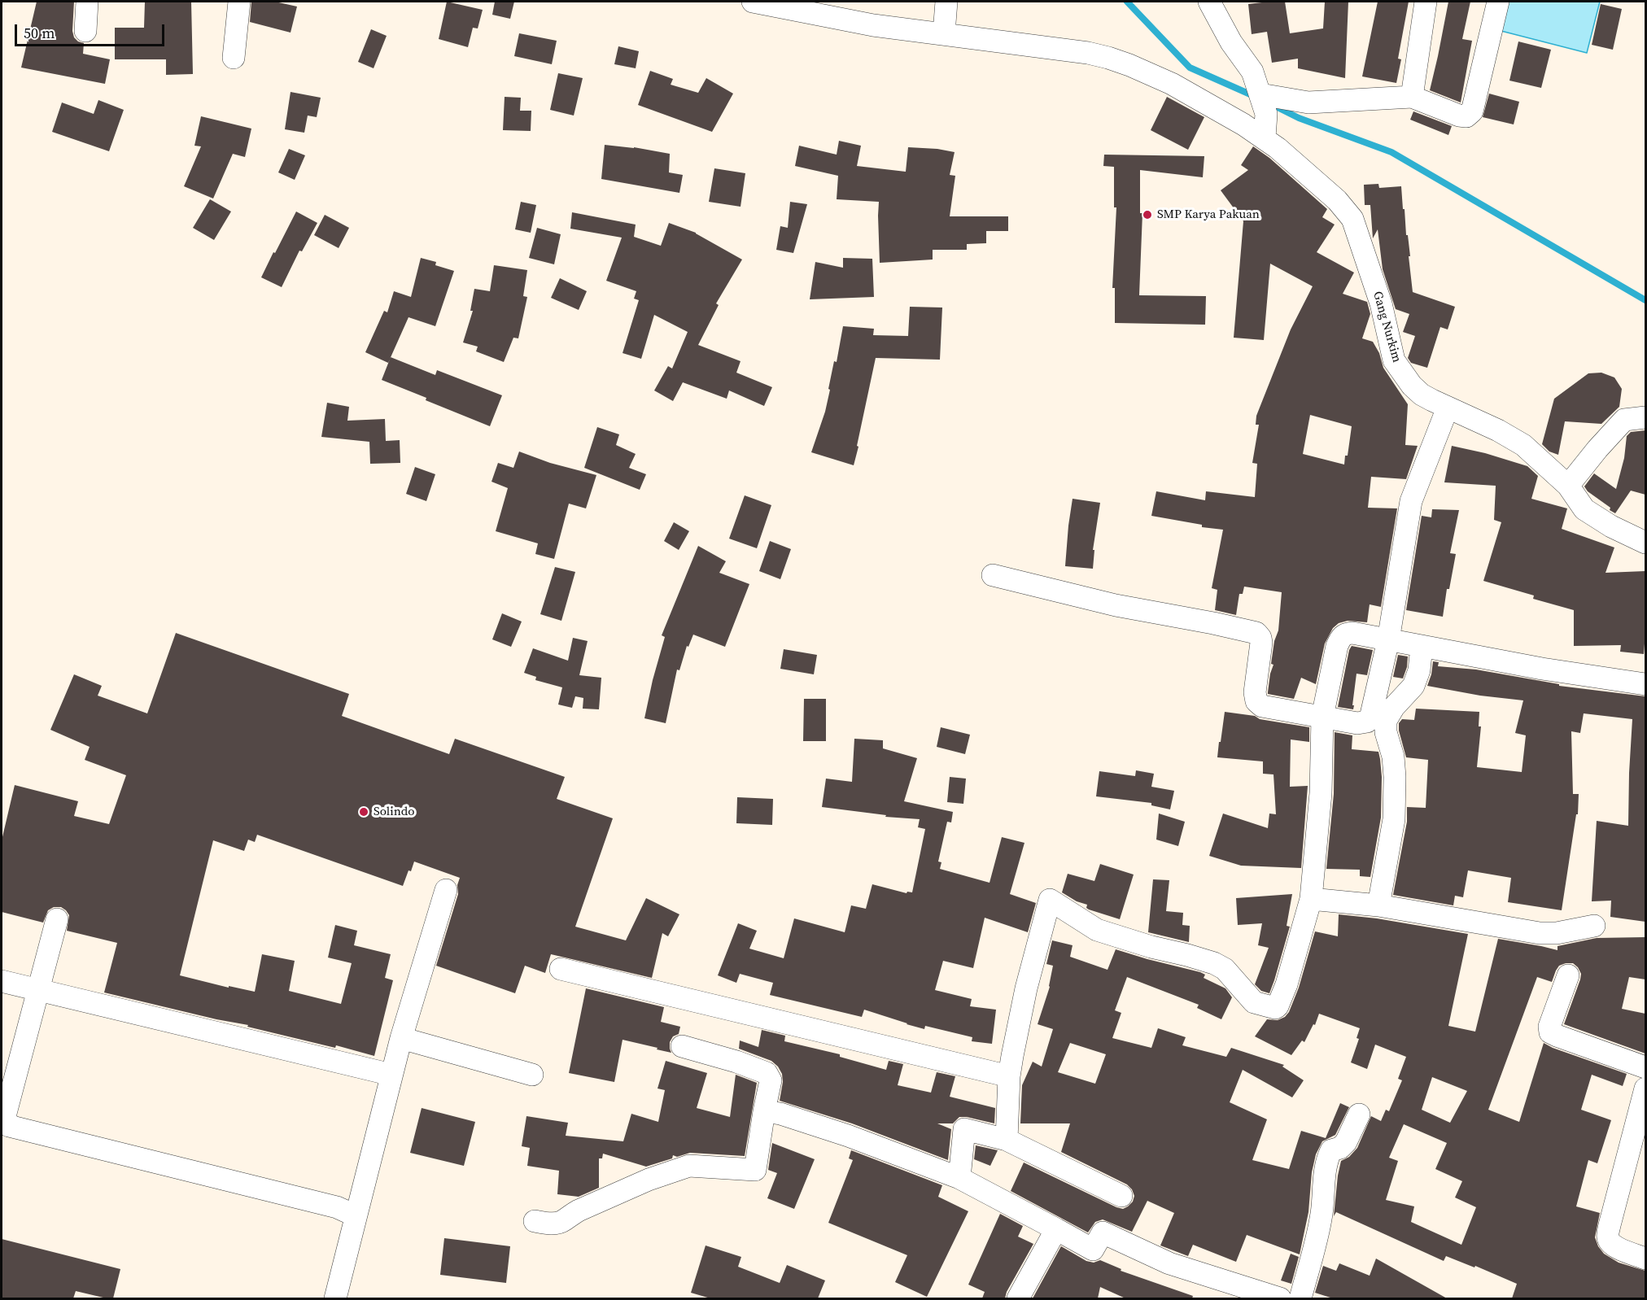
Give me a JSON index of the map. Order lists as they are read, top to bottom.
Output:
{
  "streets": {
    "street": ["Gang Nurkim"]
  },
  "places": ["SMP Karya Pakuan", "Solindo"],
  "scale_bar": "50 m"
}
